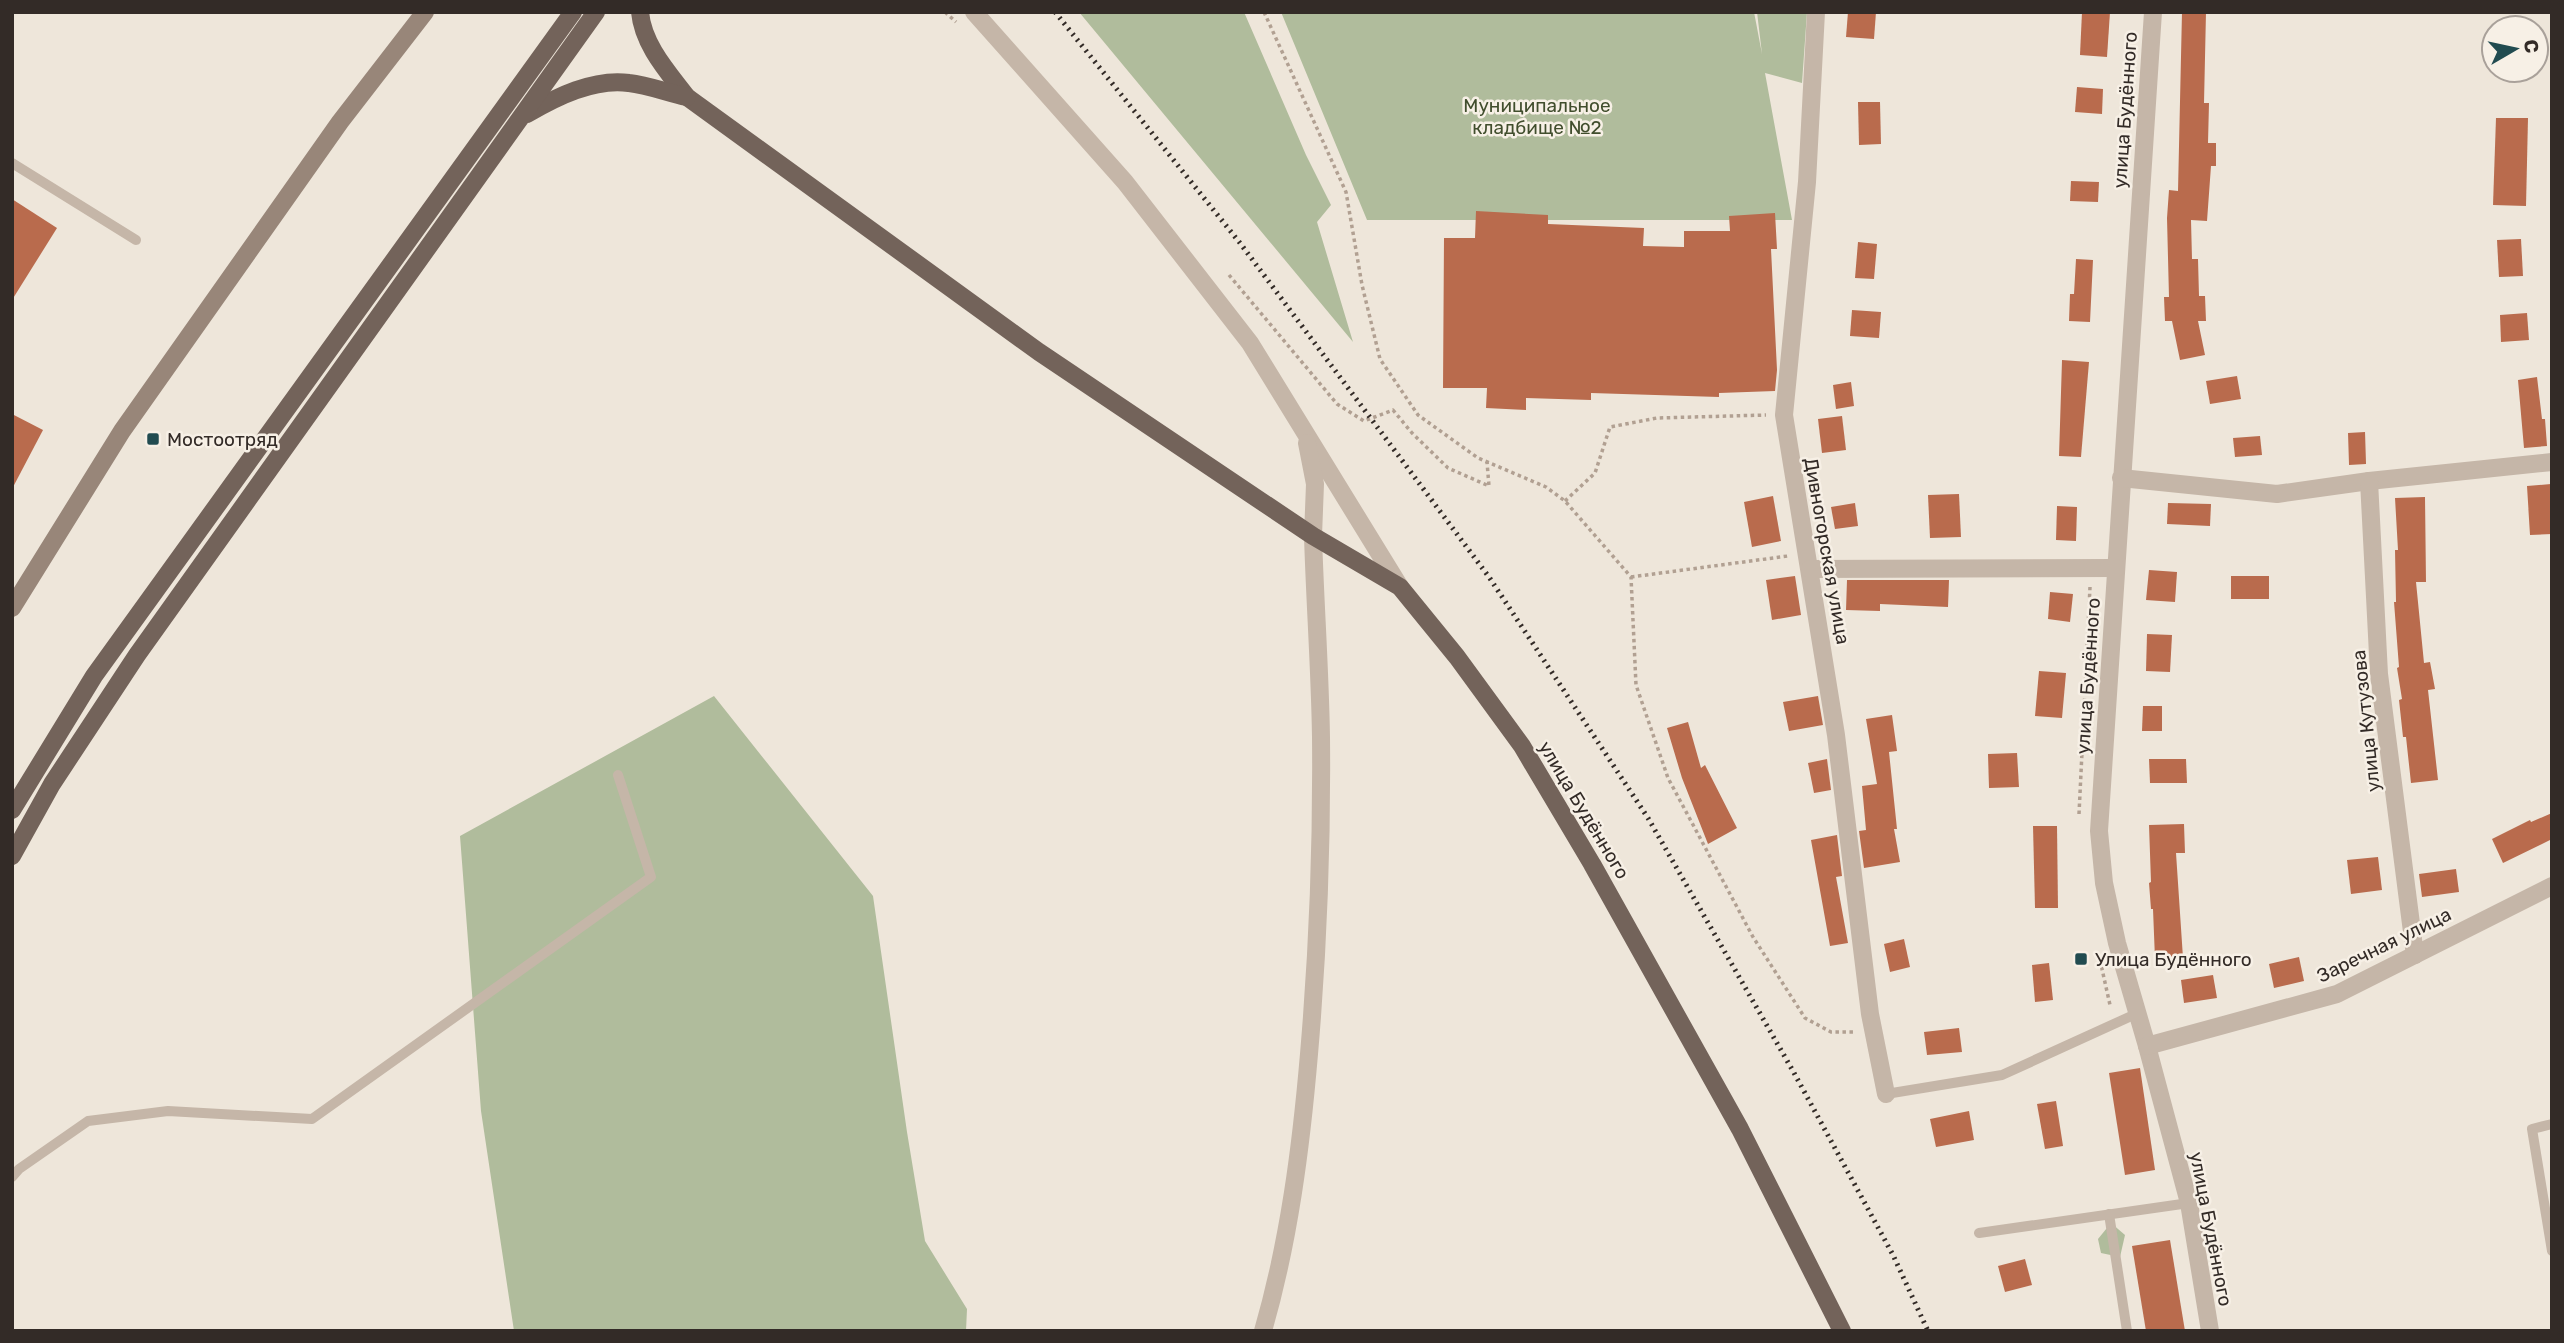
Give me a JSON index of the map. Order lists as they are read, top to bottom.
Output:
{
  "streets": {
    "main road": ["улица Будённого"],
    "street": ["Дивногорская улица", "улица Кутузова", "Заречная улица"]
  },
  "crossings": [
    ["улица Будённого", "Заречная улица"],
    ["улица Кутузова", "Заречная улица"]
  ],
  "parks": ["Муниципальное кладбище №2"],
  "places": {
    "transit": ["Мостоотряд", "Улица Будённого"]
  },
  "north": "right"
}
